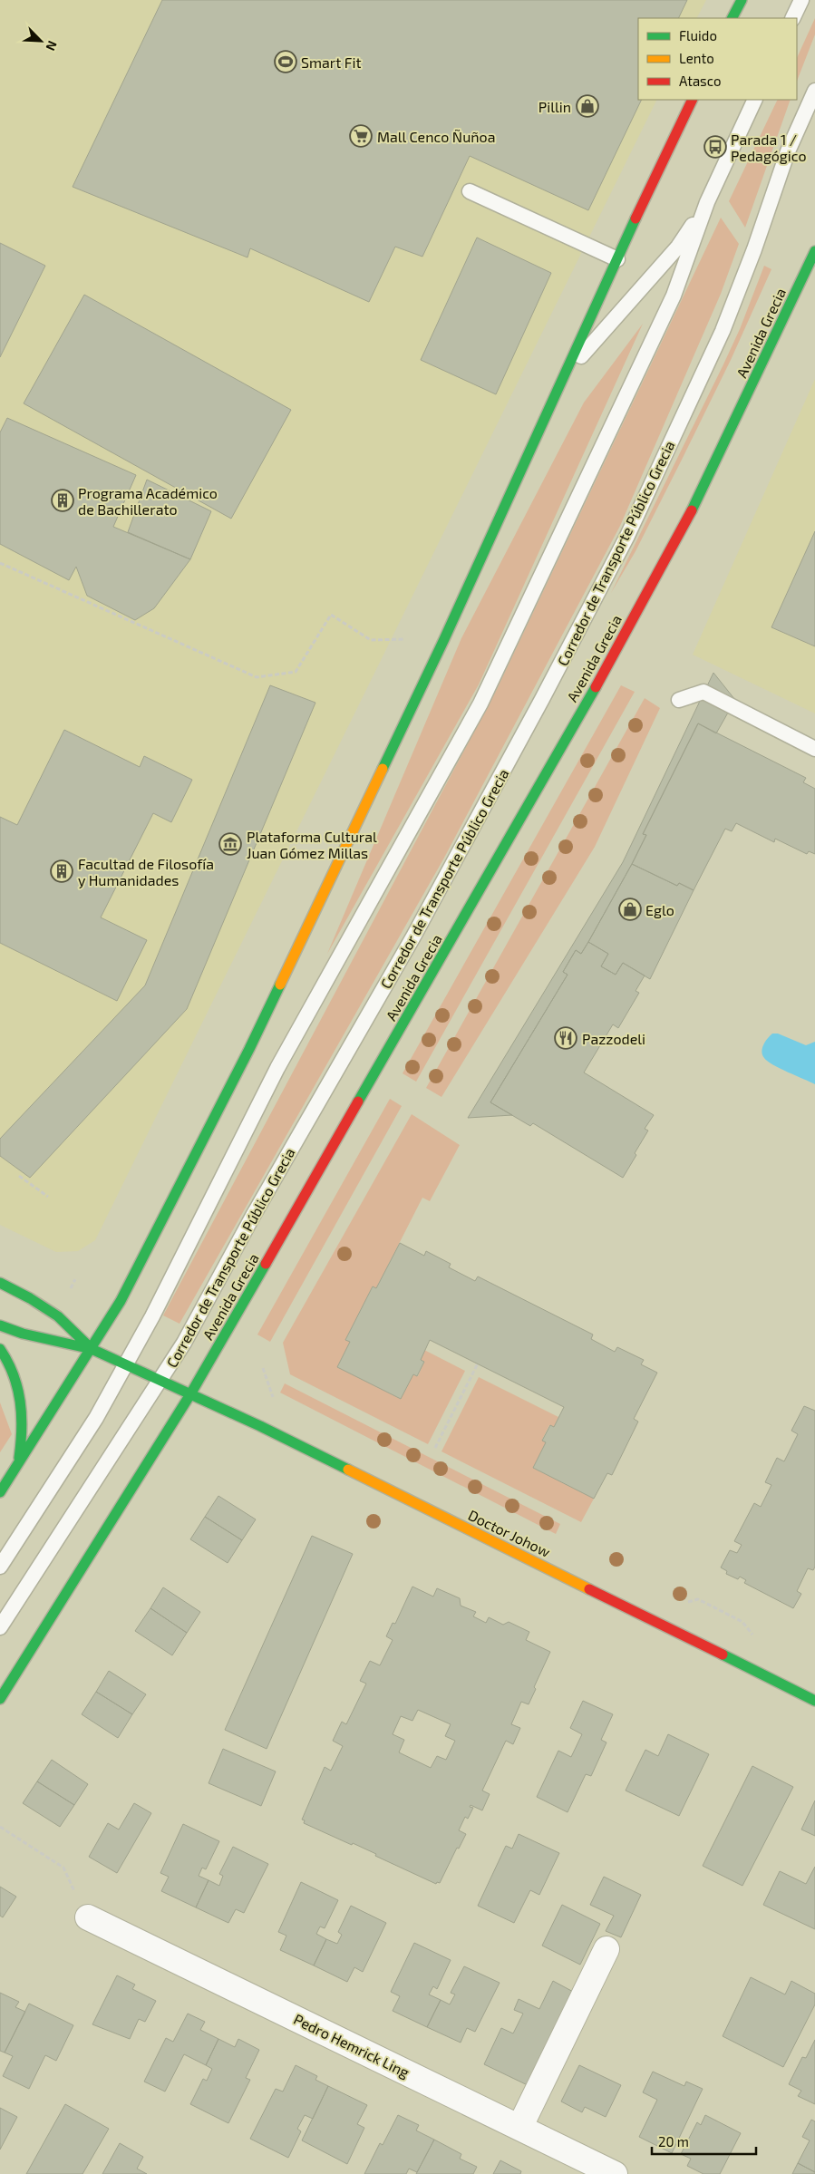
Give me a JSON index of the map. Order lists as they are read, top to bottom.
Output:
{
  "streets": {
    "main road": ["Avenida Grecia", "Doctor Johow"],
    "street": ["Pedro Hemrick Ling"],
    "lane": ["Corredor de Transporte Público Grecia"]
  },
  "crossings": [
    ["Avenida Grecia", "Doctor Johow"],
    ["Corredor de Transporte Público Grecia", "Doctor Johow"]
  ],
  "places": {
    "sports": ["Smart Fit"],
    "shop": ["Pillin", "Eglo"],
    "supermarket": ["Mall Cenco Ñuñoa"],
    "bus stop": ["Parada 1 / Pedagógico"],
    "building": ["Programa Académico de Bachillerato", "Facultad de Filosofía y Humanidades"],
    "museum": ["Plataforma Cultural Juan Gómez Millas"],
    "restaurant": ["Pazzodeli"]
  },
  "legend": ["Fluido", "Lento", "Atasco"],
  "scale_bar": "20 m",
  "north": "bottom right"
}
